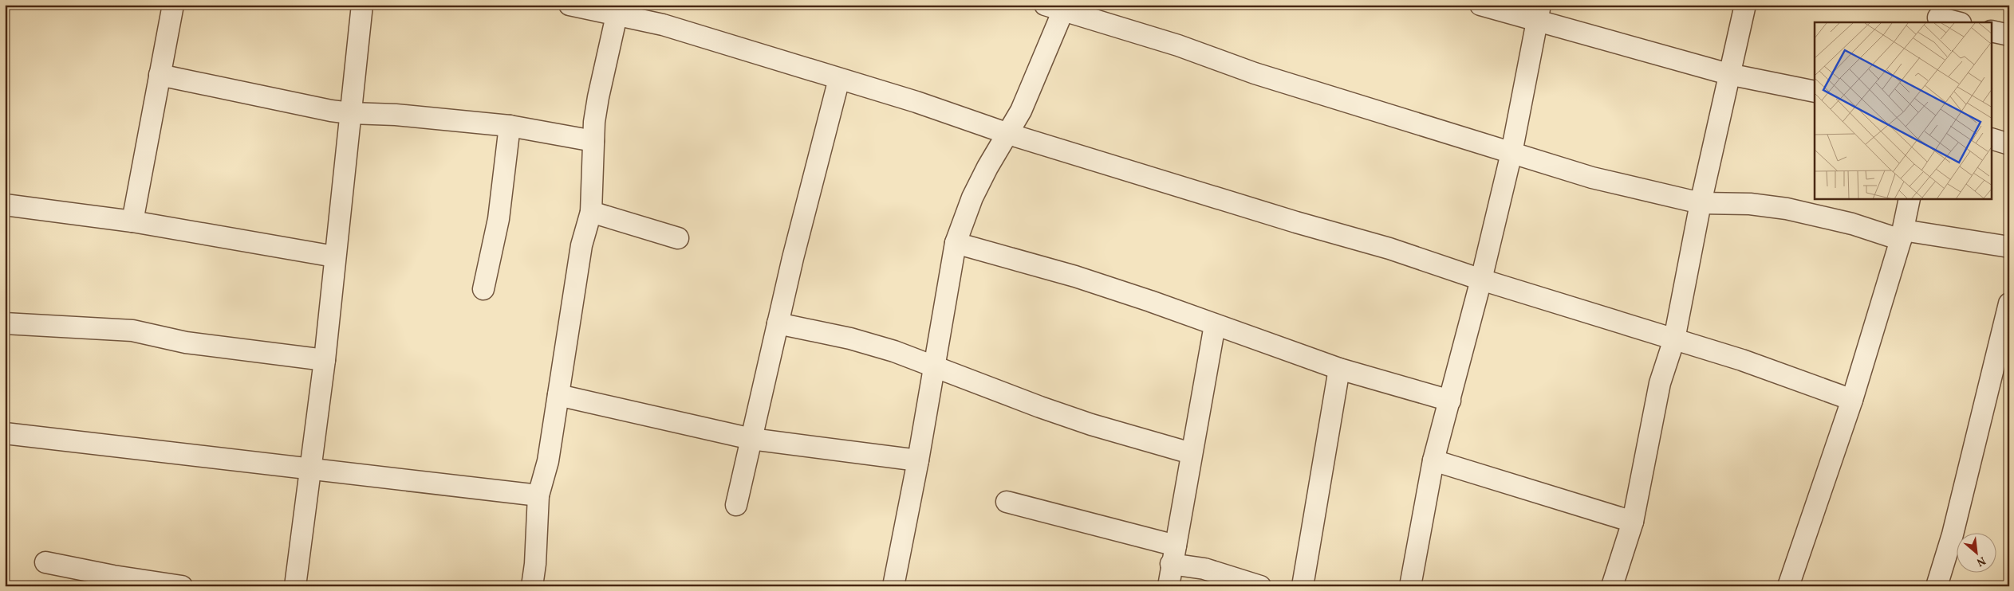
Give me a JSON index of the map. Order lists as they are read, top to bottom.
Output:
{
  "north": "bottom right"
}
